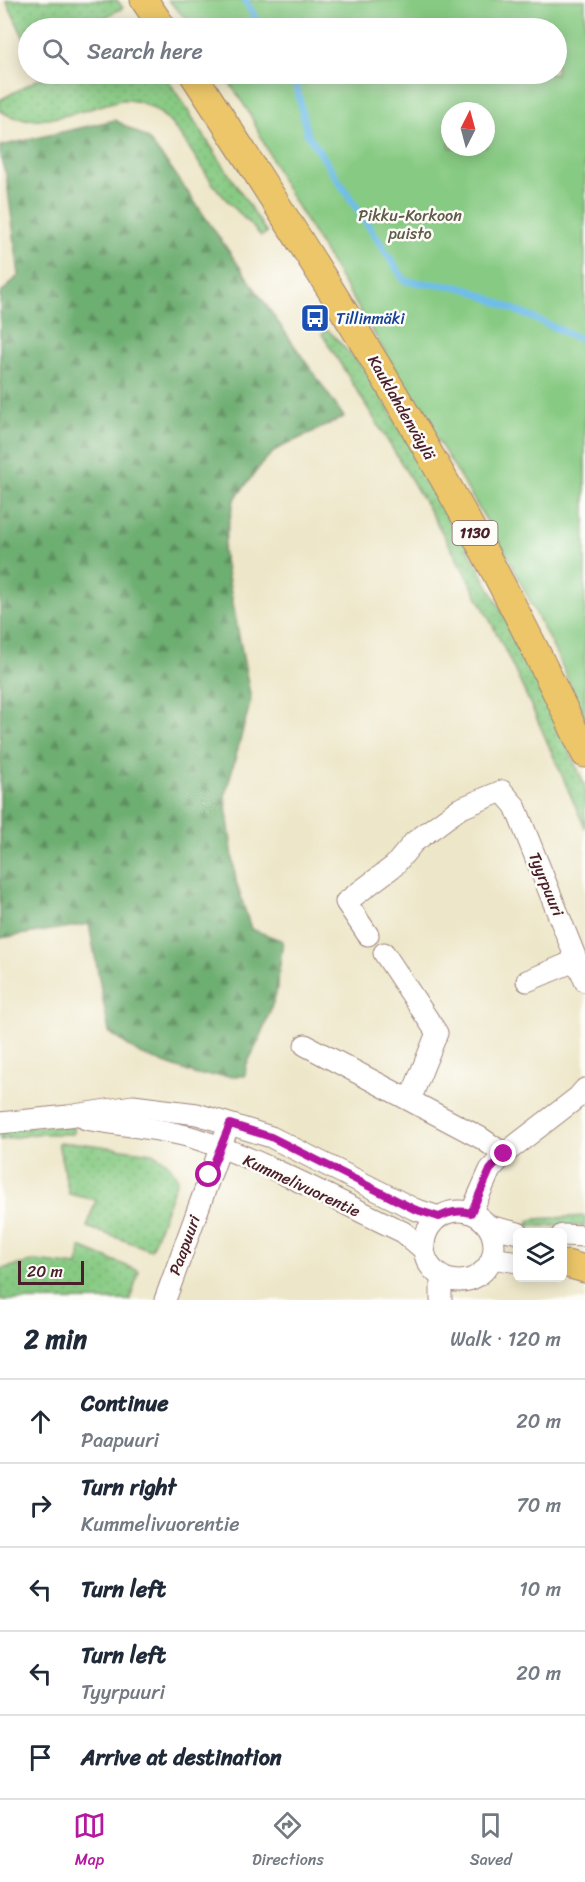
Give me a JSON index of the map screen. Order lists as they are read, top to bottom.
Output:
{
  "streets": {
    "main road": ["Kauklahdenväylä", "1130"],
    "street": ["Tyyrpuuri", "Kummelivuorentie", "Paapuuri"]
  },
  "crossings": [
    ["Kummelivuorentie", "Paapuuri"]
  ],
  "parks": ["Pikku-Korkoon puisto"],
  "places": {
    "bus stop": ["Tillinmäki"]
  },
  "scale_bar": "20 m",
  "north": "top",
  "page": {
    "search": "Search here",
    "scale": "20 m",
    "heading": ["2 min", "Walk · 120 m"],
    "list": [
      ["Continue", "Paapuuri", "20 m"],
      ["Turn right", "Kummelivuorentie", "70 m"],
      ["Turn left", "10 m"],
      ["Turn left", "Tyyrpuuri", "20 m"],
      "Arrive at destination"
    ],
    "nav": ["Map", "Directions", "Saved"]
  }
}
